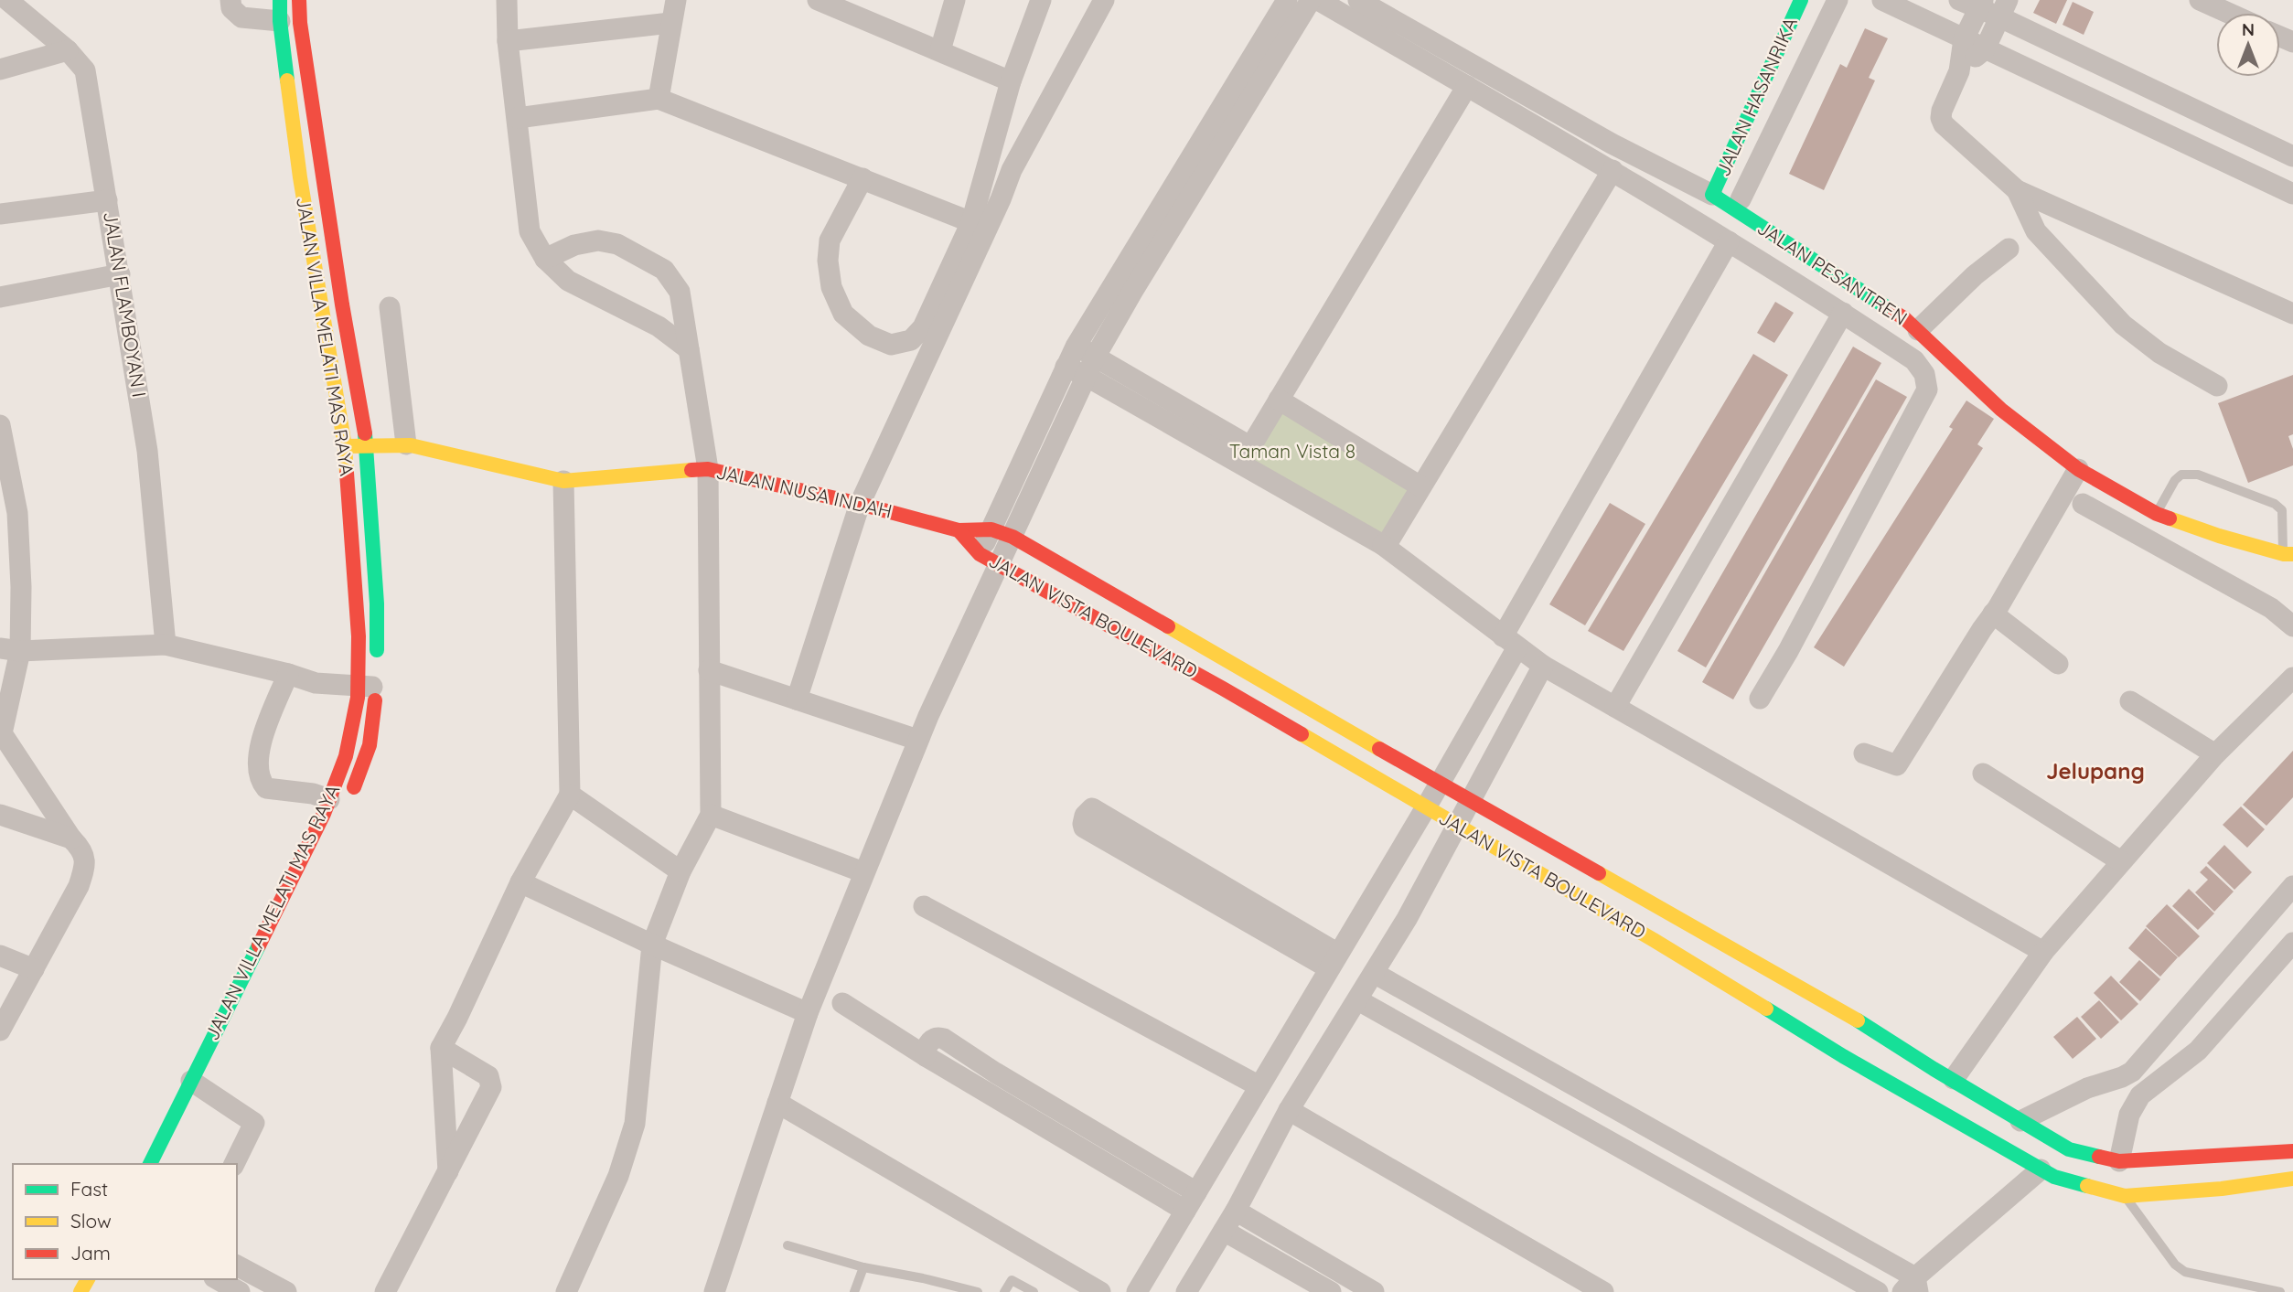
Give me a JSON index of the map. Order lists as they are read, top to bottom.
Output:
{
  "streets": {
    "street": [
      "JALAN HASANRIKA",
      "JALAN PESANTREN",
      "JALAN FLAMBOYAN I",
      "JALAN VILLA MELATI MAS RAYA",
      "JALAN NUSA INDAH",
      "JALAN VISTA BOULEVARD"
    ]
  },
  "crossings": [
    ["JALAN HASANRIKA", "JALAN PESANTREN"],
    ["JALAN VILLA MELATI MAS RAYA", "JALAN NUSA INDAH"],
    ["JALAN NUSA INDAH", "JALAN VISTA BOULEVARD"]
  ],
  "districts": ["Jelupang"],
  "parks": ["Taman Vista 8"],
  "legend": ["Fast", "Slow", "Jam"],
  "north": "top"
}
